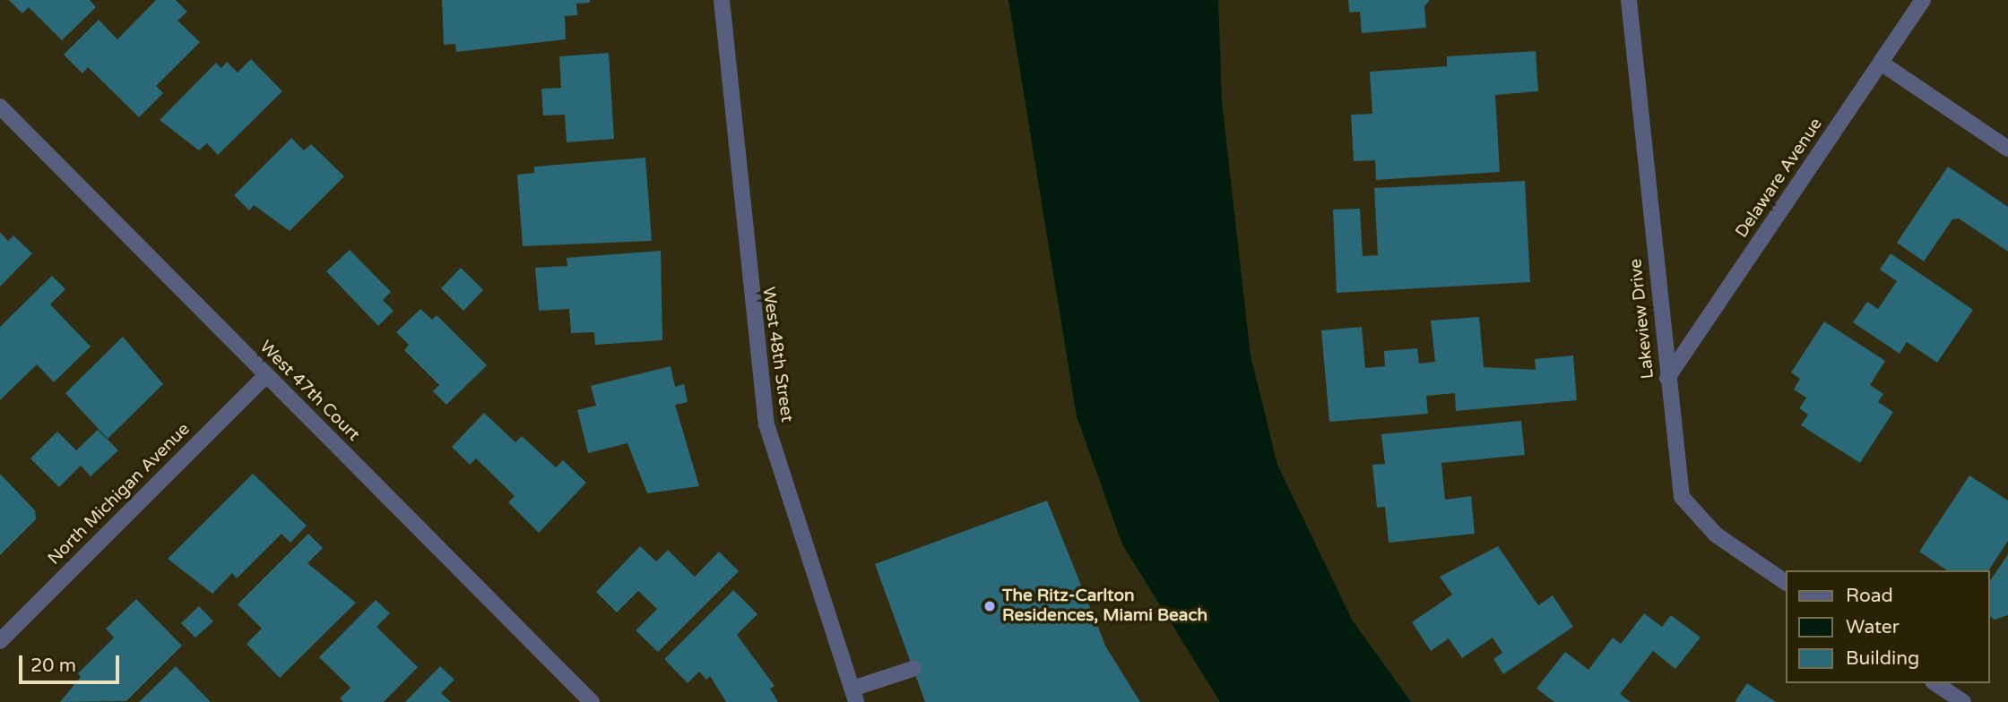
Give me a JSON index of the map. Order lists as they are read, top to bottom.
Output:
{
  "streets": {
    "street": [
      "Delaware Avenue",
      "Lakeview Drive",
      "West 48th Street",
      "West 47th Court",
      "North Michigan Avenue"
    ]
  },
  "crossings": [
    ["Delaware Avenue", "Lakeview Drive"],
    ["West 47th Court", "North Michigan Avenue"]
  ],
  "places": ["The Ritz-Carlton Residences, Miami Beach"],
  "legend": ["Road", "Water", "Building"],
  "scale_bar": "20 m"
}
